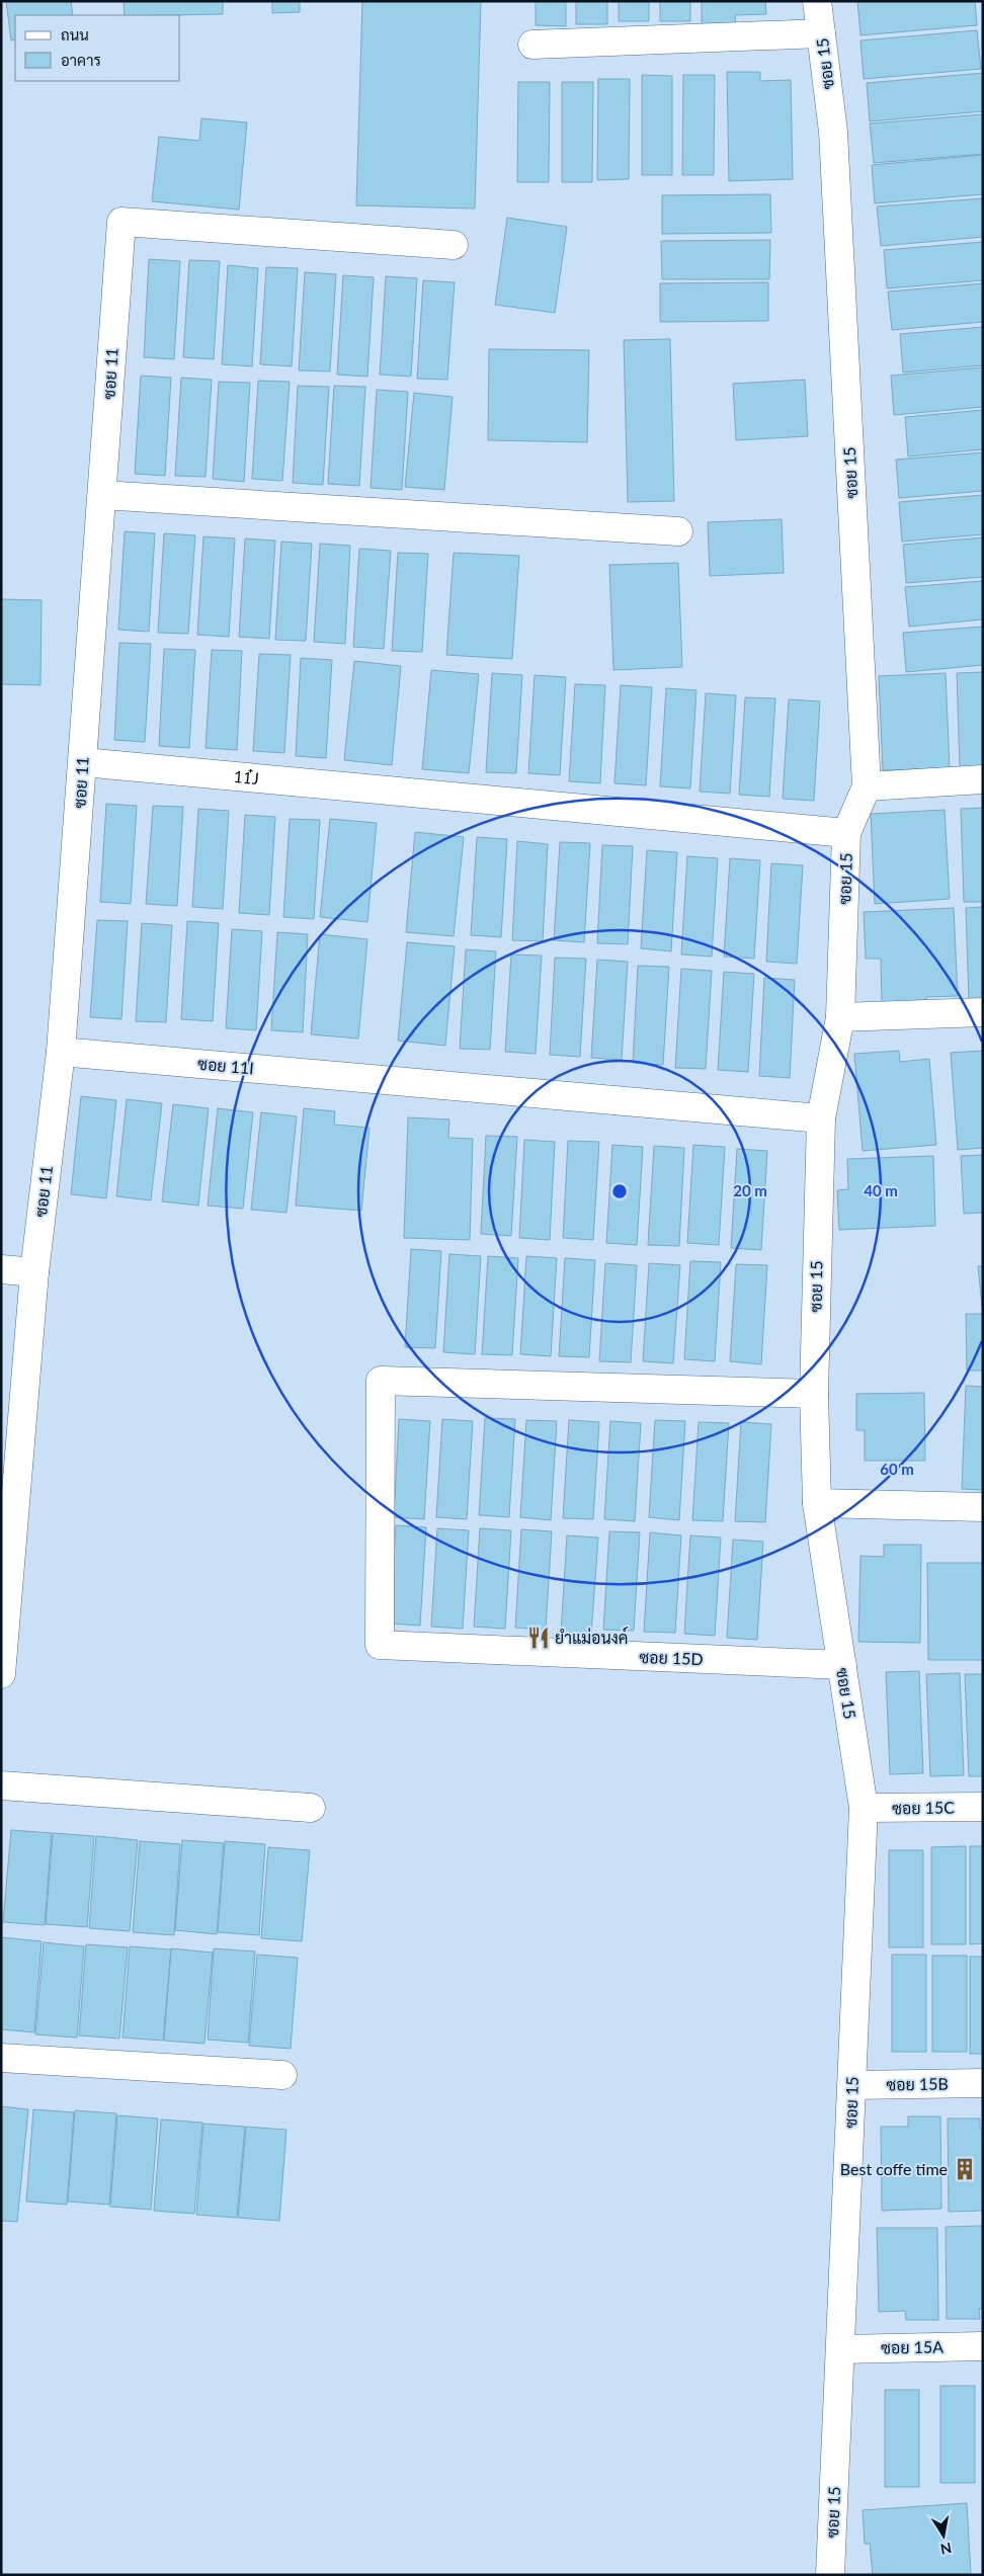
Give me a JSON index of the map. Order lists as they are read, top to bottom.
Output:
{
  "streets": {
    "street": [
      "ซอย 15",
      "ซอย 11",
      "11๋J",
      "ซอย 11I",
      "ซอย 15D",
      "ซอย 15C",
      "ซอย 15B",
      "ซอย 15A"
    ]
  },
  "crossings": [
    ["ซอย 15", "11๋J"],
    ["ซอย 15", "ซอย 11I"],
    ["ซอย 15", "ซอย 15D"],
    ["ซอย 15", "ซอย 15C"],
    ["ซอย 15", "ซอย 15B"],
    ["ซอย 15", "ซอย 15A"],
    ["ซอย 11", "11๋J"],
    ["ซอย 11", "ซอย 11I"]
  ],
  "places": {
    "restaurant": ["ยำแม่อนงค์"],
    "building": ["Best coffe time"]
  },
  "legend": ["ถนน", "อาคาร"],
  "north": "bottom",
  "rings": ["20 m", "40 m", "60 m"]
}
